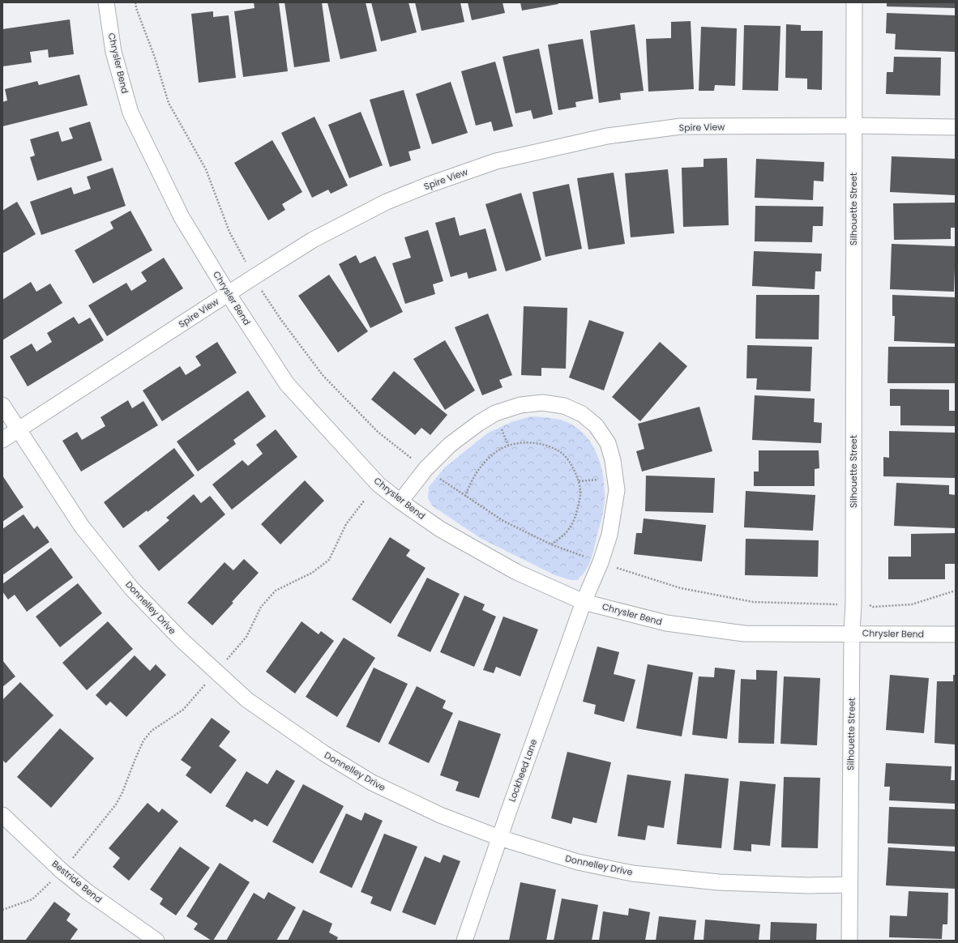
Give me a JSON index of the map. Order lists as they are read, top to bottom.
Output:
{
  "streets": {
    "street": [
      "Chrysler Bend",
      "Spire View",
      "Silhouette Street",
      "Donnelley Drive",
      "Lockheed Lane",
      "Bestride Bend"
    ]
  },
  "crossings": [
    ["Chrysler Bend", "Spire View"],
    ["Chrysler Bend", "Silhouette Street"],
    ["Chrysler Bend", "Lockheed Lane"],
    ["Spire View", "Silhouette Street"],
    ["Spire View", "Donnelley Drive"],
    ["Silhouette Street", "Donnelley Drive"],
    ["Donnelley Drive", "Lockheed Lane"]
  ]
}
